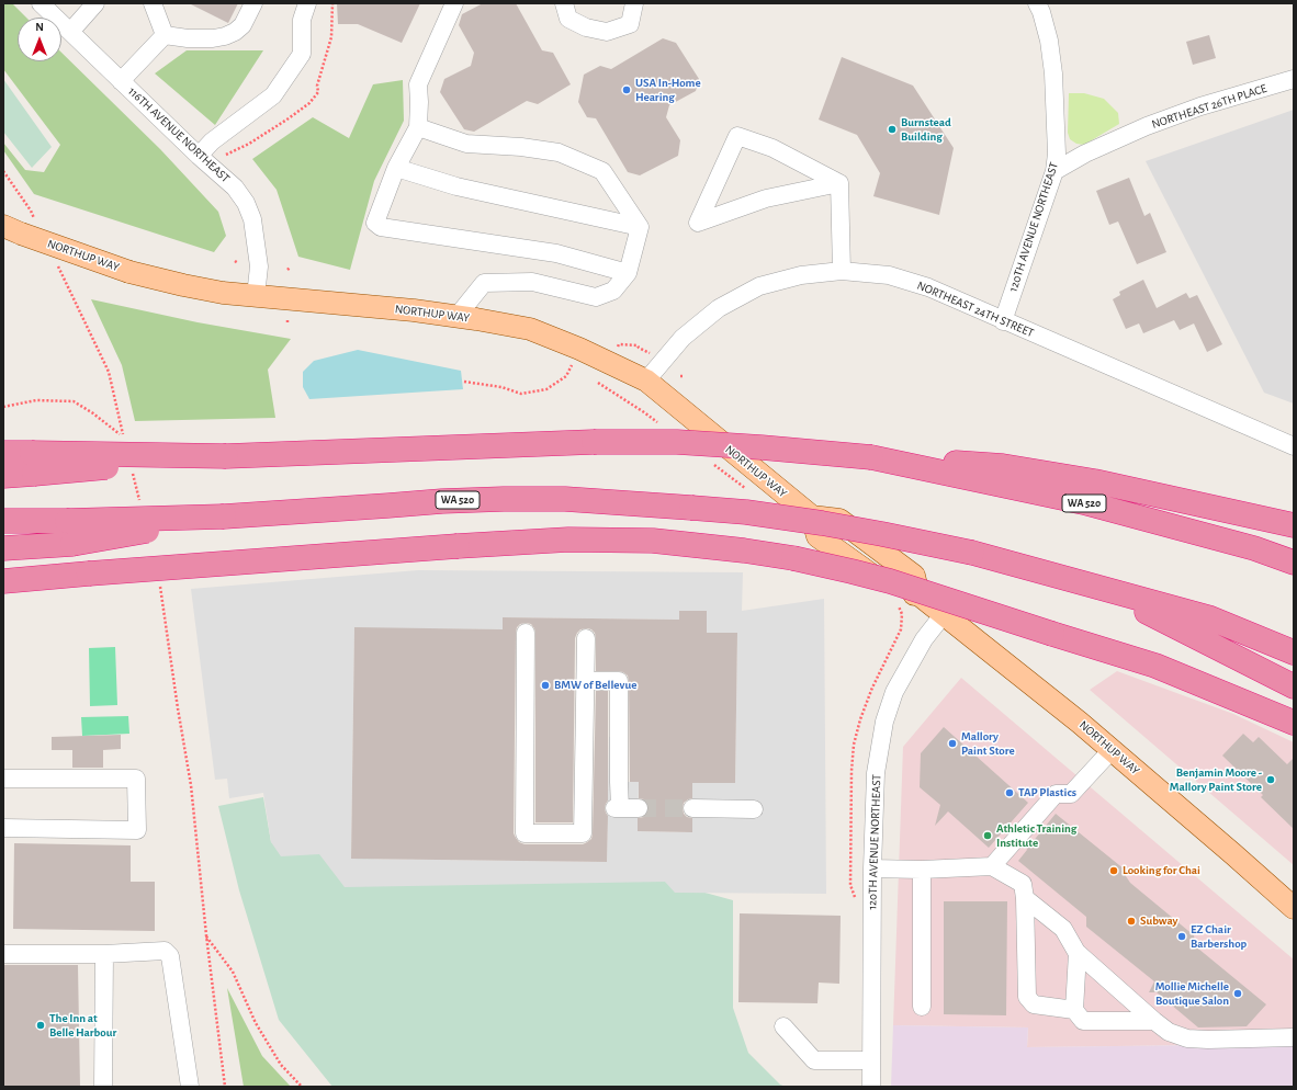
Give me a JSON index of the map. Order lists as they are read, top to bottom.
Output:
{
  "streets": {
    "highway": ["WA 520"],
    "main road": ["NORTHUP WAY"],
    "street": [
      "NORTHEAST 26TH PLACE",
      "116TH AVENUE NORTHEAST",
      "120TH AVENUE NORTHEAST",
      "NORTHEAST 24TH STREET"
    ]
  },
  "crossings": [
    ["NORTHEAST 26TH PLACE", "120TH AVENUE NORTHEAST"],
    ["116TH AVENUE NORTHEAST", "NORTHUP WAY"],
    ["120TH AVENUE NORTHEAST", "NORTHUP WAY"],
    ["120TH AVENUE NORTHEAST", "NORTHEAST 24TH STREET"],
    ["NORTHUP WAY", "NORTHEAST 24TH STREET"]
  ],
  "places": [
    "USA In-Home Hearing",
    "Burnstead Building",
    "BMW of Bellevue",
    "Mallory Paint Store",
    "Benjamin Moore - Mallory Paint Store",
    "TAP Plastics",
    "Athletic Training Institute",
    "Looking for Chai",
    "Subway",
    "EZ Chair Barbershop",
    "Mollie Michelle Boutique Salon",
    "The Inn at Belle Harbour"
  ],
  "north": "top"
}
